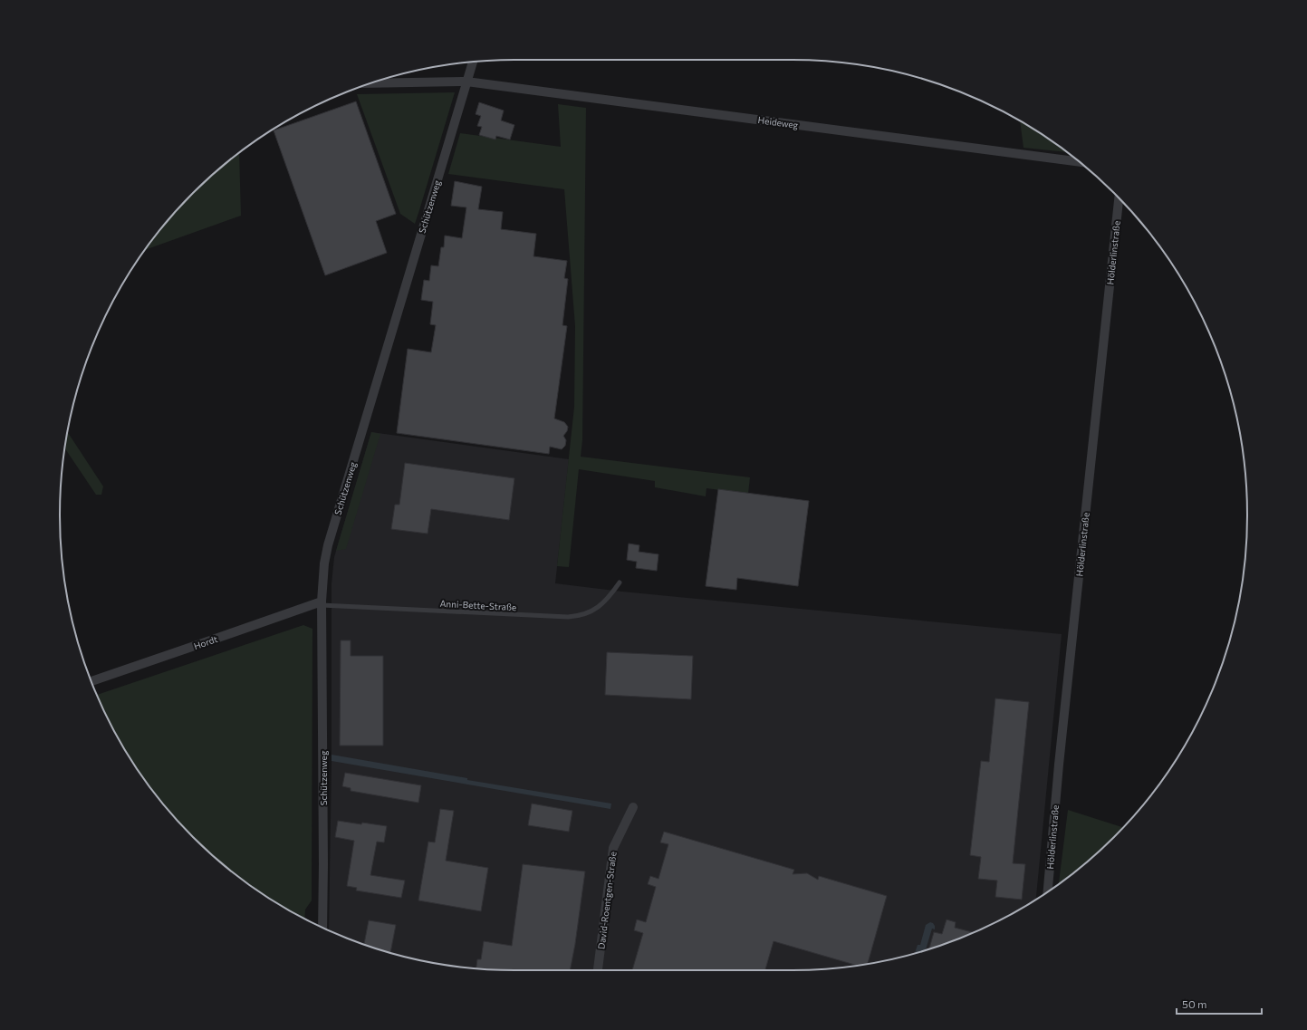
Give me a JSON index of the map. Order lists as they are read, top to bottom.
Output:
{
  "streets": {
    "street": [
      "Heideweg",
      "Schützenweg",
      "Hölderlinstraße",
      "Hordt",
      "David-Roentgen-Straße"
    ],
    "lane": ["Anni-Bette-Straße"]
  },
  "crossings": [
    ["Heideweg", "Schützenweg"],
    ["Schützenweg", "Anni-Bette-Straße"],
    ["Schützenweg", "Hordt"],
    ["Anni-Bette-Straße", "Hordt"]
  ],
  "scale_bar": "50 m"
}
